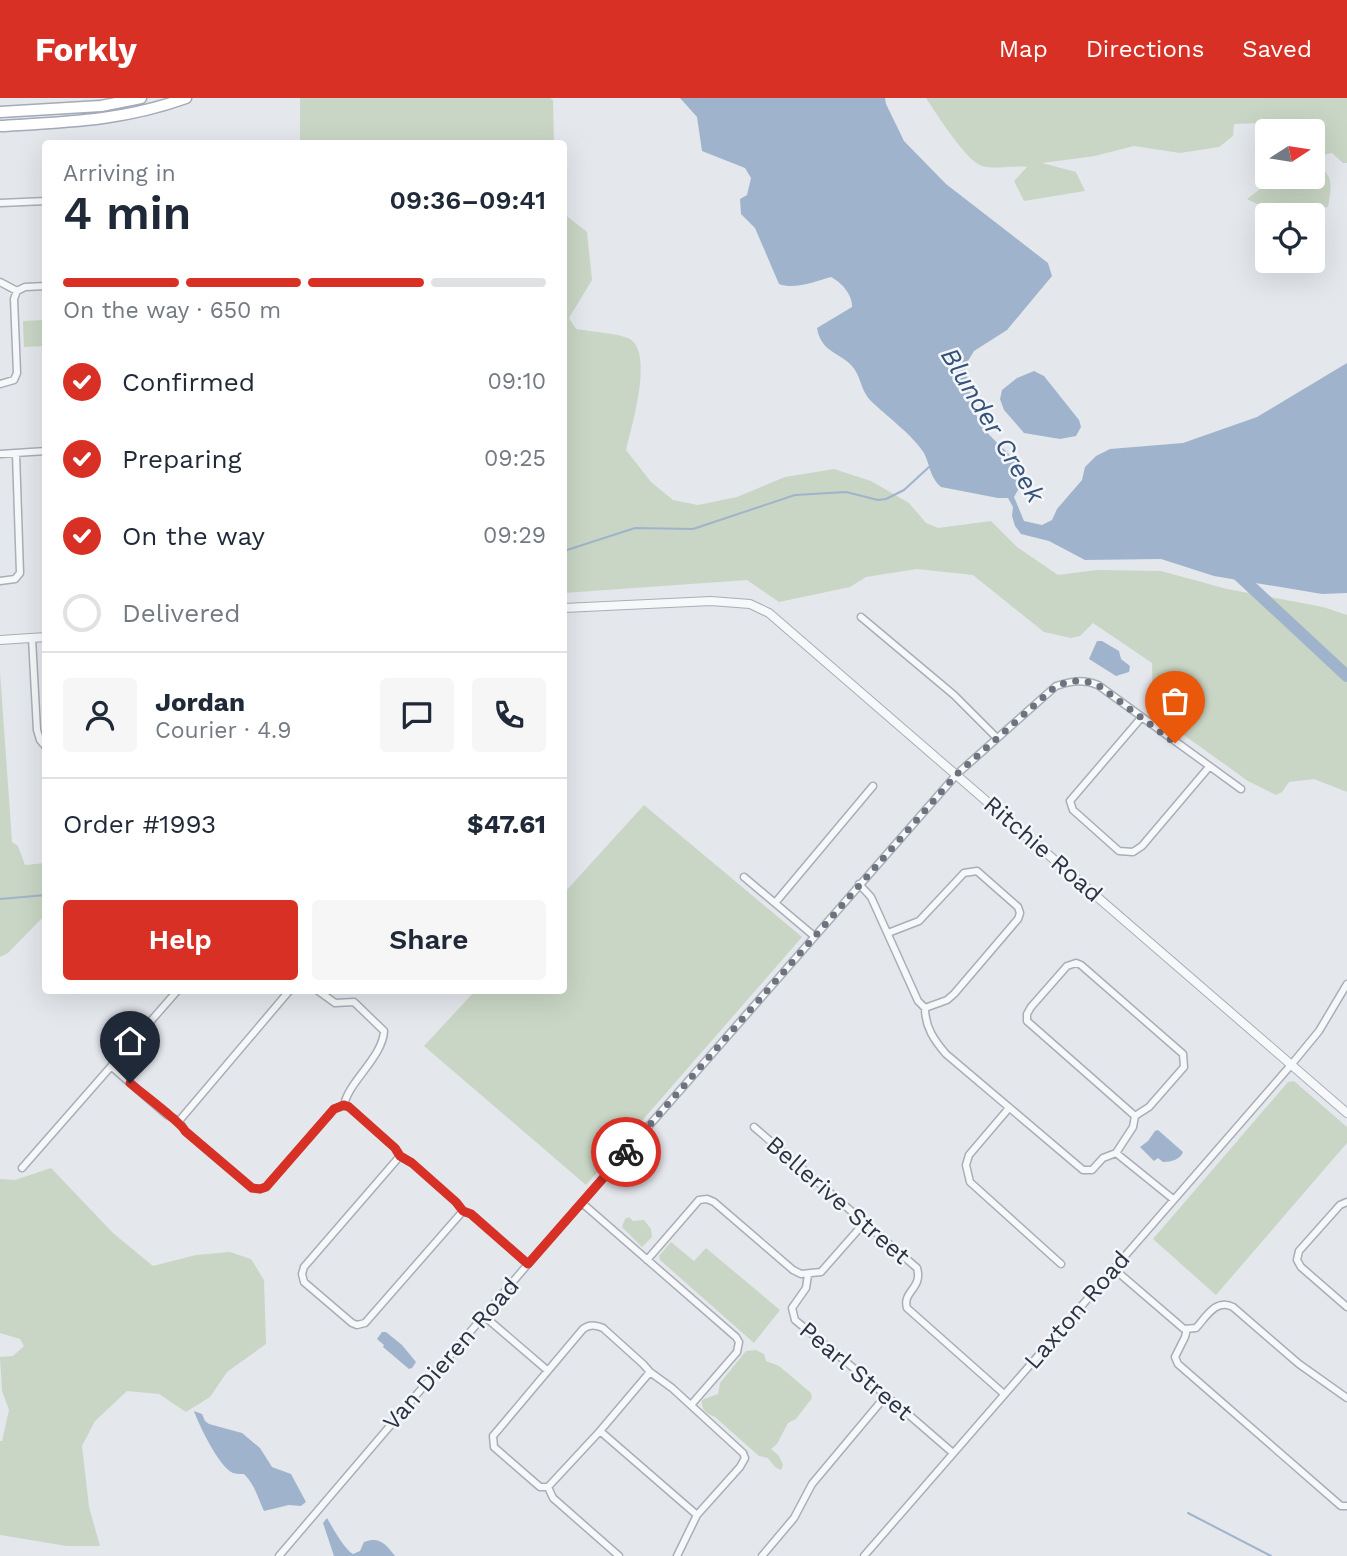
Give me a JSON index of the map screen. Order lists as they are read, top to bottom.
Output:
{
  "streets": {
    "street": [
      "Ritchie Road",
      "Bellerive Street",
      "Laxton Road",
      "Van Dieren Road",
      "Pearl Street"
    ]
  },
  "crossings": [
    ["Ritchie Road", "Laxton Road"],
    ["Ritchie Road", "Van Dieren Road"],
    ["Bellerive Street", "Laxton Road"],
    ["Bellerive Street", "Pearl Street"],
    ["Laxton Road", "Pearl Street"]
  ],
  "water": ["Blunder Creek"],
  "north": "right",
  "page": {
    "header": "Forkly",
    "nav": ["Map", "Directions", "Saved"],
    "heading": ["4 min", "Arriving in", "09:36–09:41"],
    "panel": [
      "Jordan",
      "Courier · 4.9",
      "Order #1993",
      "$47.61"
    ],
    "bar": "On the way · 650 m",
    "list": [
      ["Confirmed", "09:10"],
      ["Preparing", "09:25"],
      ["On the way", "09:29"],
      "Delivered"
    ],
    "buttons": ["Help", "Share"]
  }
}
